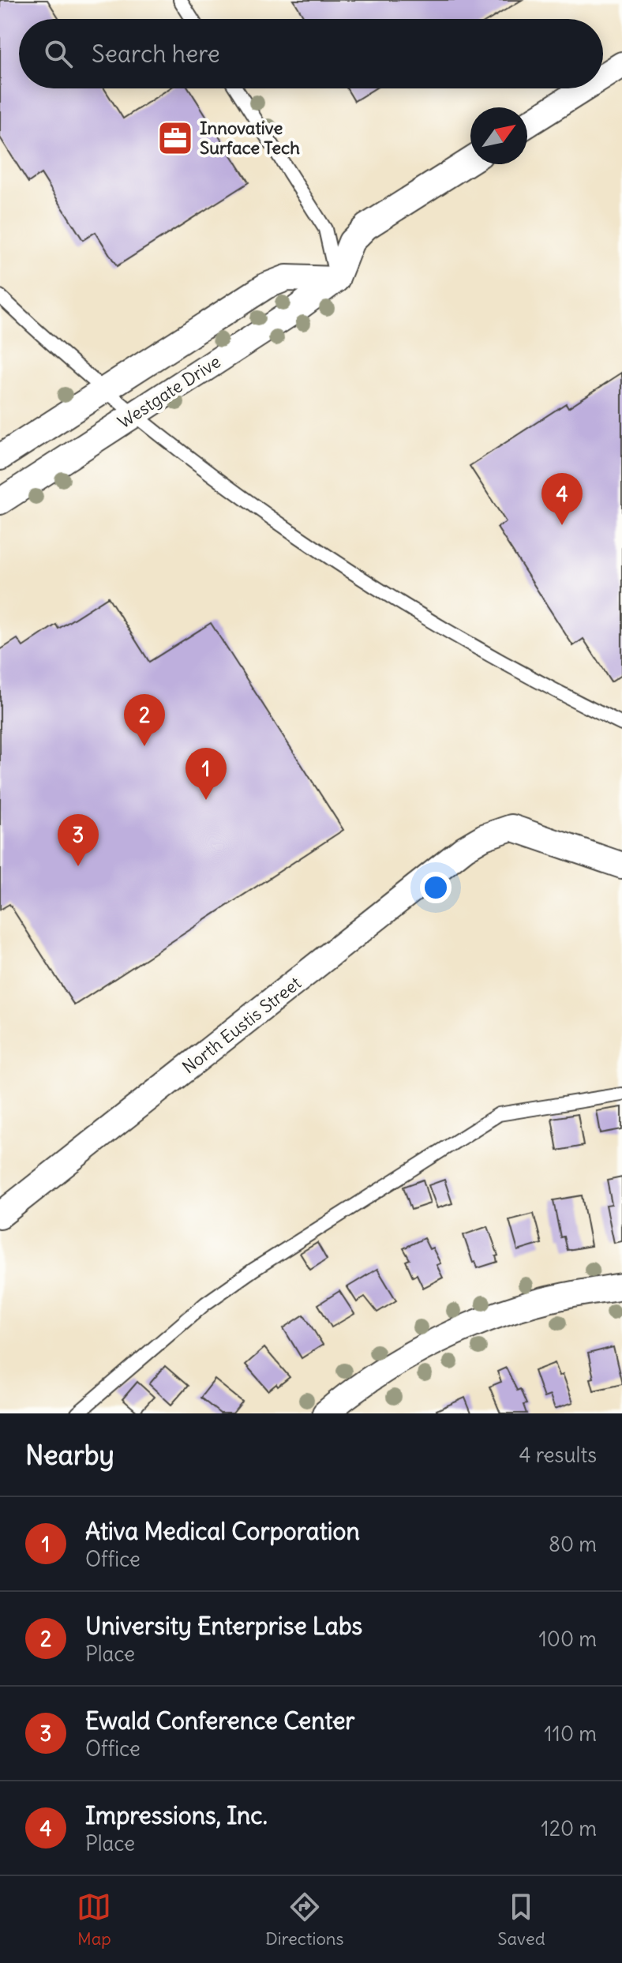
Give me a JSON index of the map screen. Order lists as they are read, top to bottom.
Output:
{
  "streets": {
    "street": ["Westgate Drive", "North Eustis Street"]
  },
  "places": {
    "office": ["Innovative Surface Tech"]
  },
  "north": "top right",
  "page": {
    "search": "Search here",
    "pins": [
      "4",
      "2",
      "1",
      "3"
    ],
    "heading": ["Nearby", "4 results"],
    "list": [
      {
        "mark": "1",
        "name": "Ativa Medical Corporation",
        "note": "Office",
        "value": "80 m"
      },
      {
        "mark": "2",
        "name": "University Enterprise Labs",
        "note": "Place",
        "value": "100 m"
      },
      {
        "mark": "3",
        "name": "Ewald Conference Center",
        "note": "Office",
        "value": "110 m"
      },
      {
        "mark": "4",
        "name": "Impressions, Inc.",
        "note": "Place",
        "value": "120 m"
      }
    ],
    "nav": ["Map", "Directions", "Saved"]
  }
}
